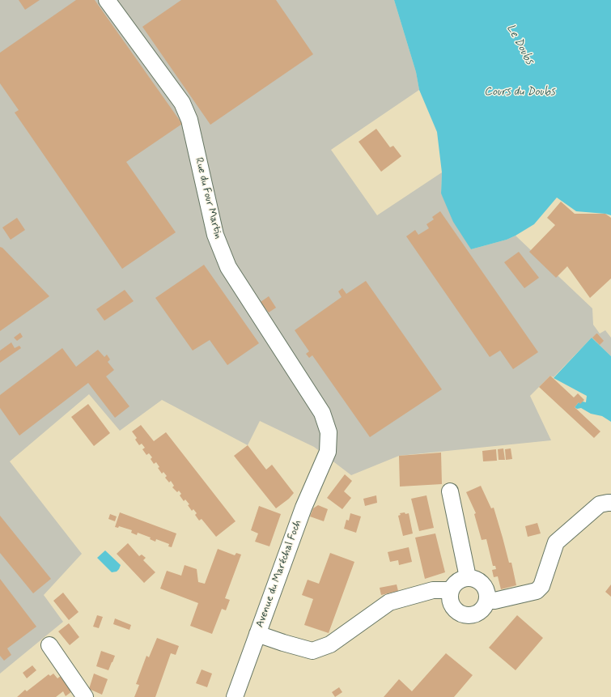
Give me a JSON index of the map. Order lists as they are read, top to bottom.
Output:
{
  "streets": {
    "street": ["Rue du Four Martin", "Avenue du Maréchal Foch"]
  },
  "crossings": [
    ["Rue du Four Martin", "Avenue du Maréchal Foch"]
  ],
  "water": ["Le Doubs", "Cours du Doubs"]
}
